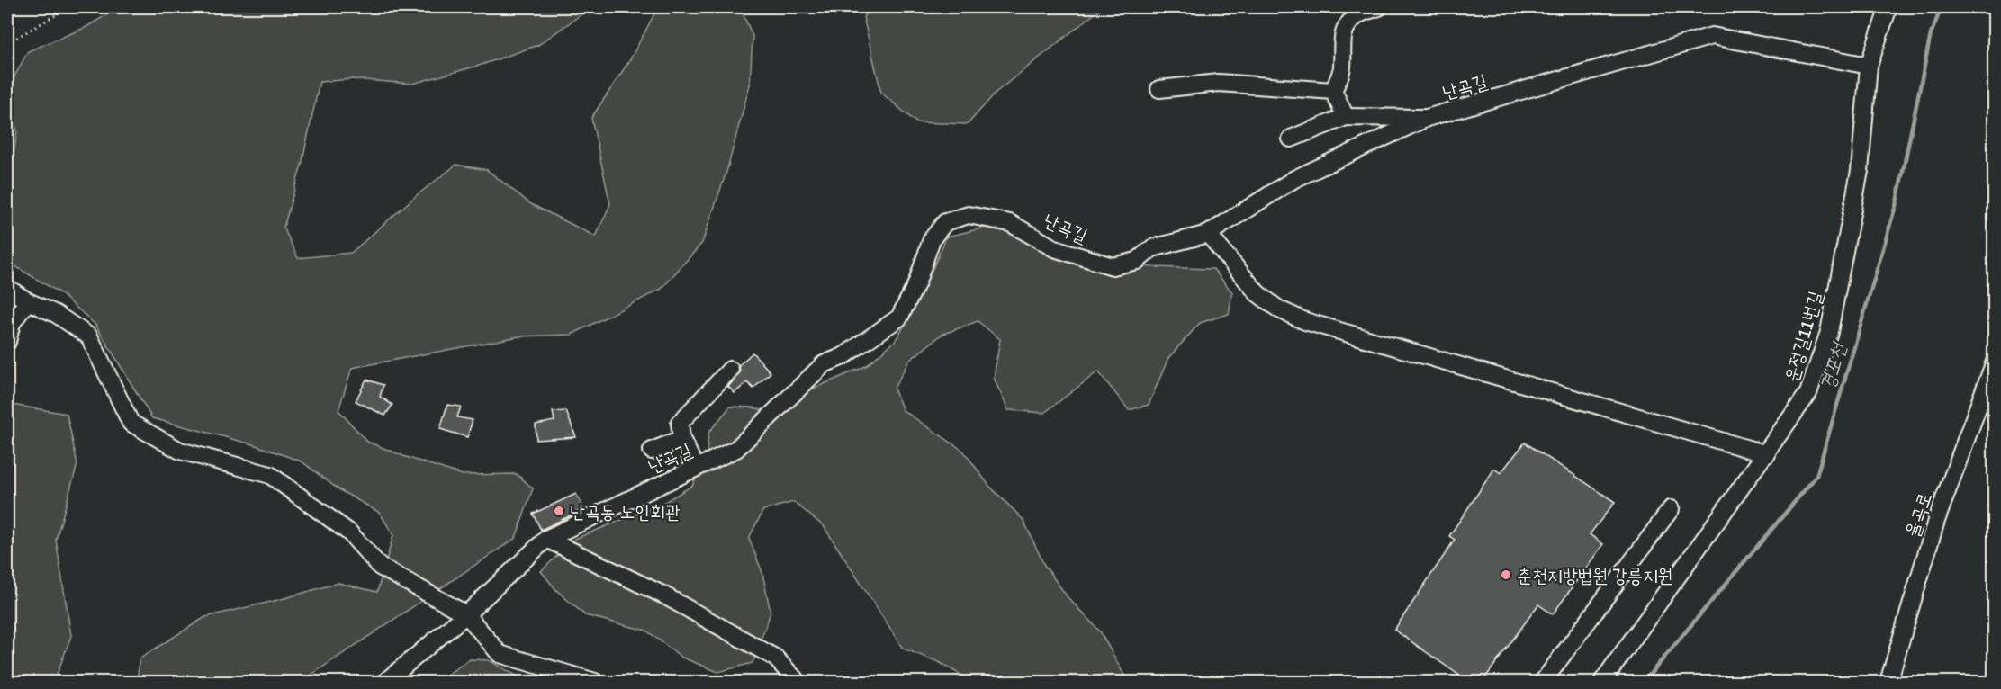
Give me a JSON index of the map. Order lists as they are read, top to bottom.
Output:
{
  "streets": {
    "street": ["난곡길", "운정길11번길", "율곡로"]
  },
  "crossings": [
    ["난곡길", "운정길11번길"]
  ],
  "water": ["경포천"],
  "places": ["난곡동 노인회관", "춘천지방법원 강릉지원"]
}
